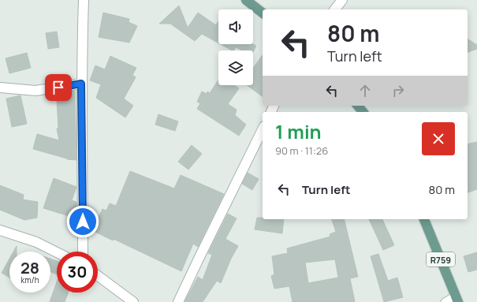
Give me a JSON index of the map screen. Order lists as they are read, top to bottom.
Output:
{
  "streets": {
    "main road": ["R759"]
  },
  "page": {
    "turn": ["80 m", "Turn left"],
    "heading": ["1 min", "90 m · 11:26"],
    "list": [
      {
        "name": "Turn left",
        "value": "80 m"
      }
    ],
    "speed": "28 km/h",
    "limit": "30"
  }
}
